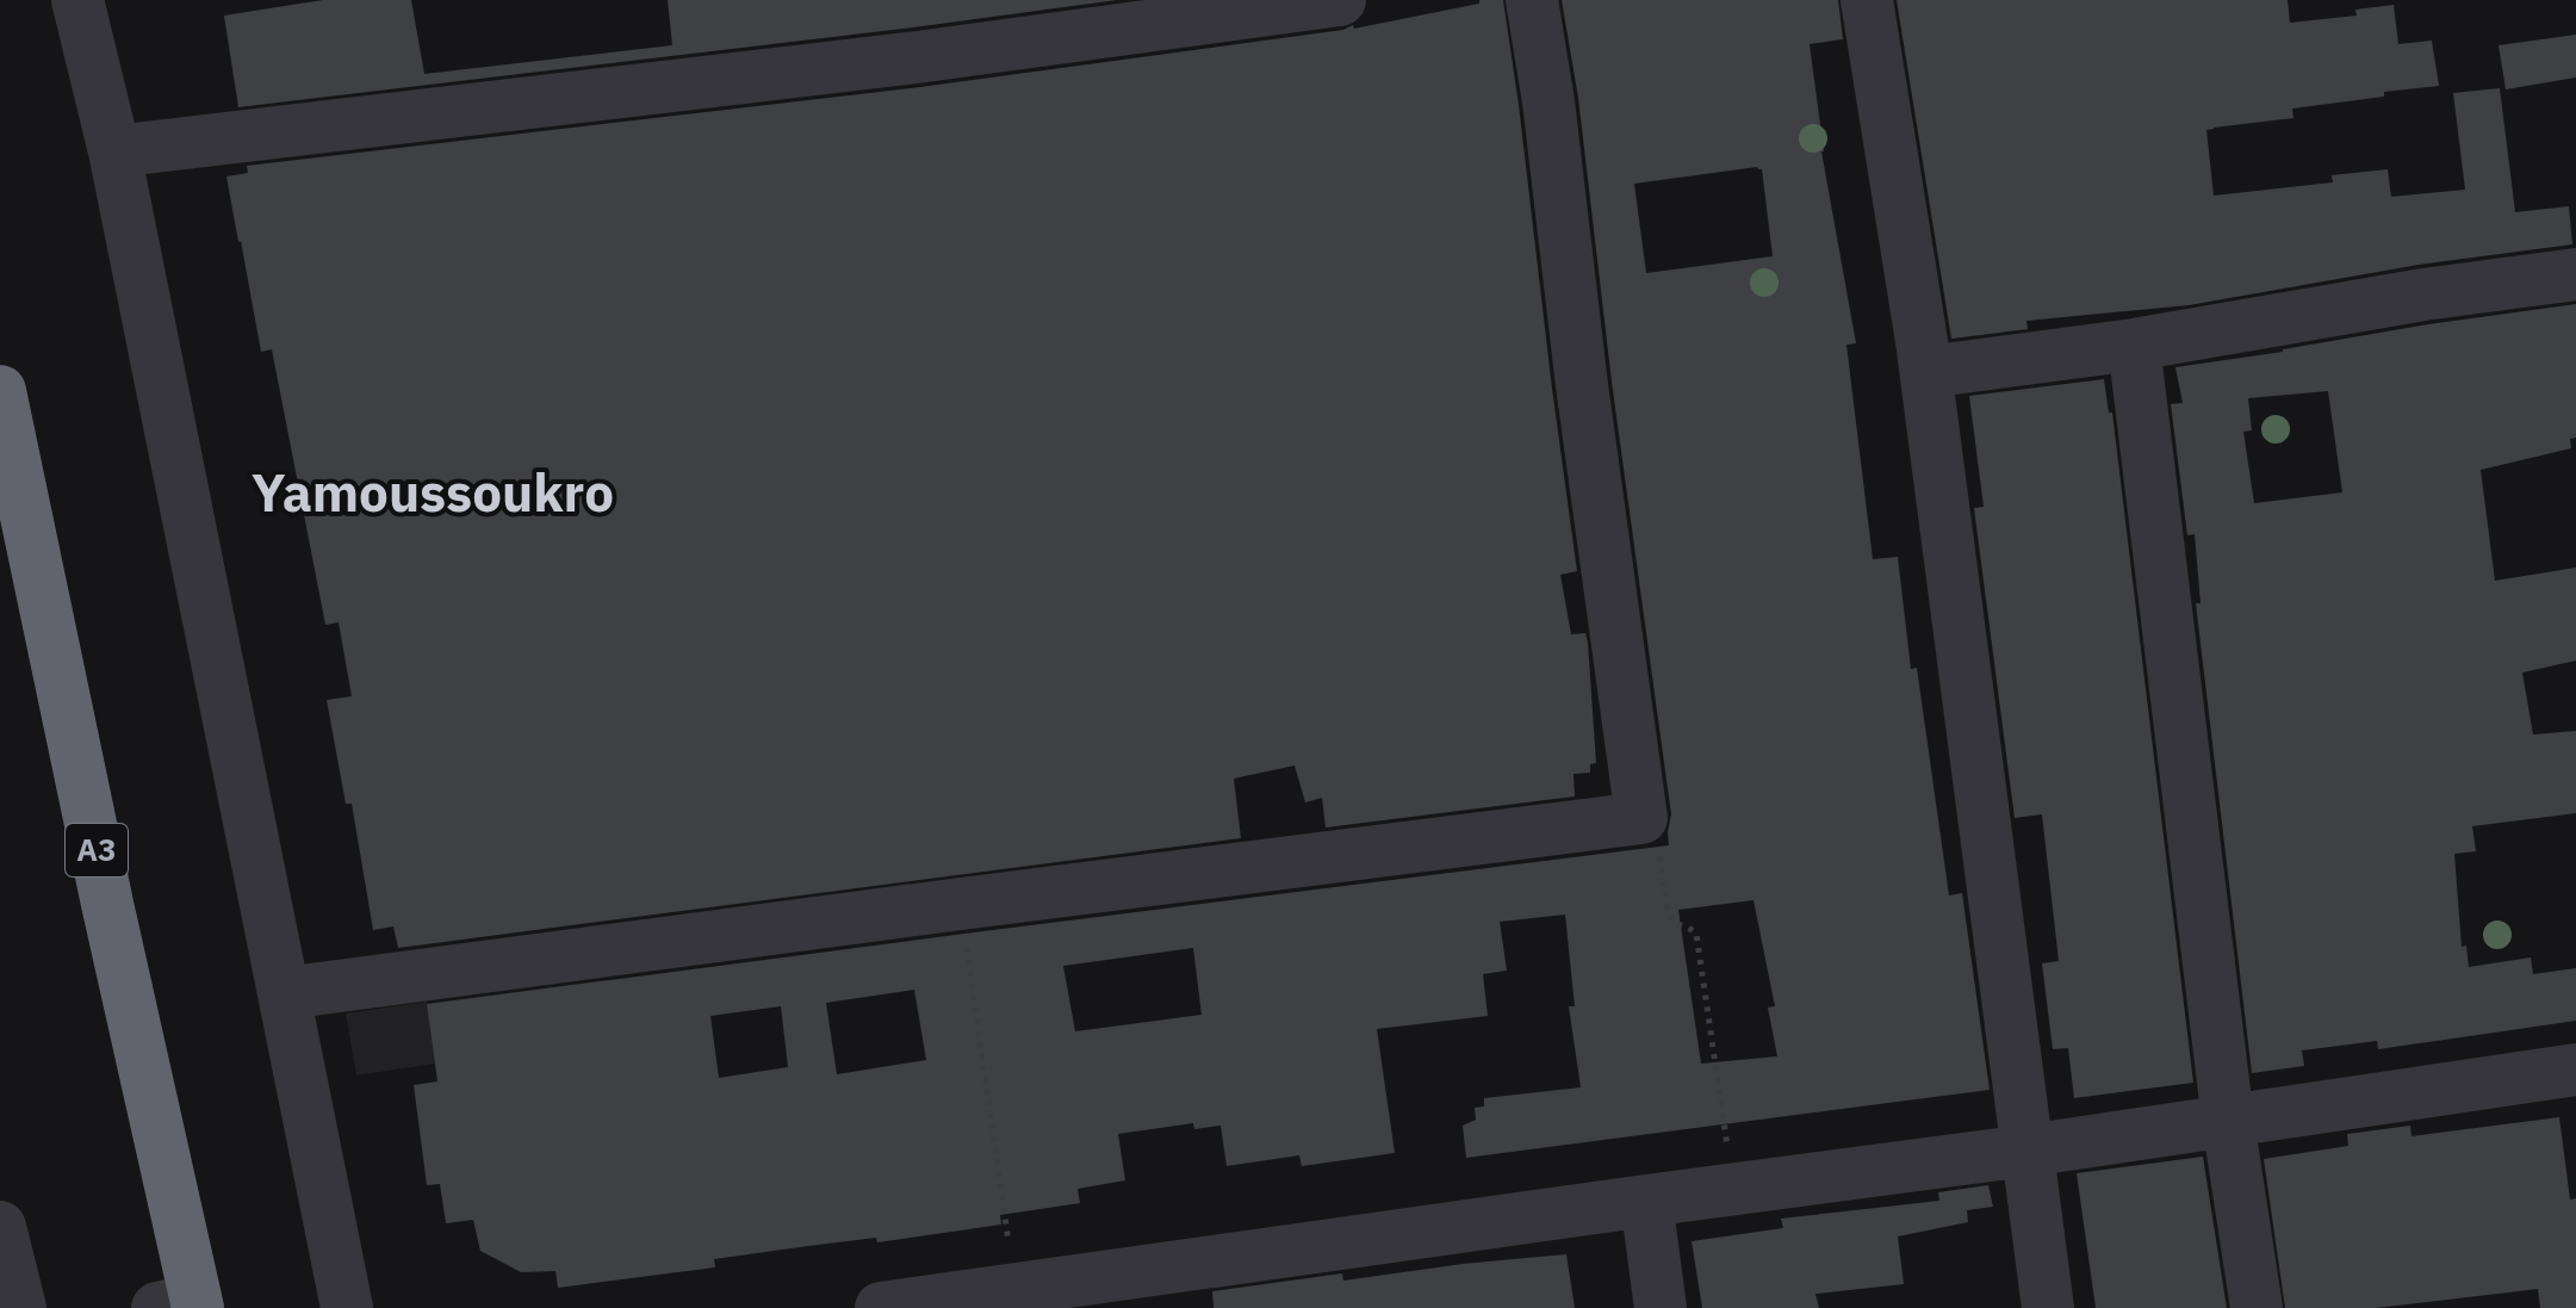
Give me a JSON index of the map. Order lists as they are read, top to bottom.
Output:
{
  "streets": {
    "highway": ["A3"]
  },
  "districts": ["Yamoussoukro"]
}
